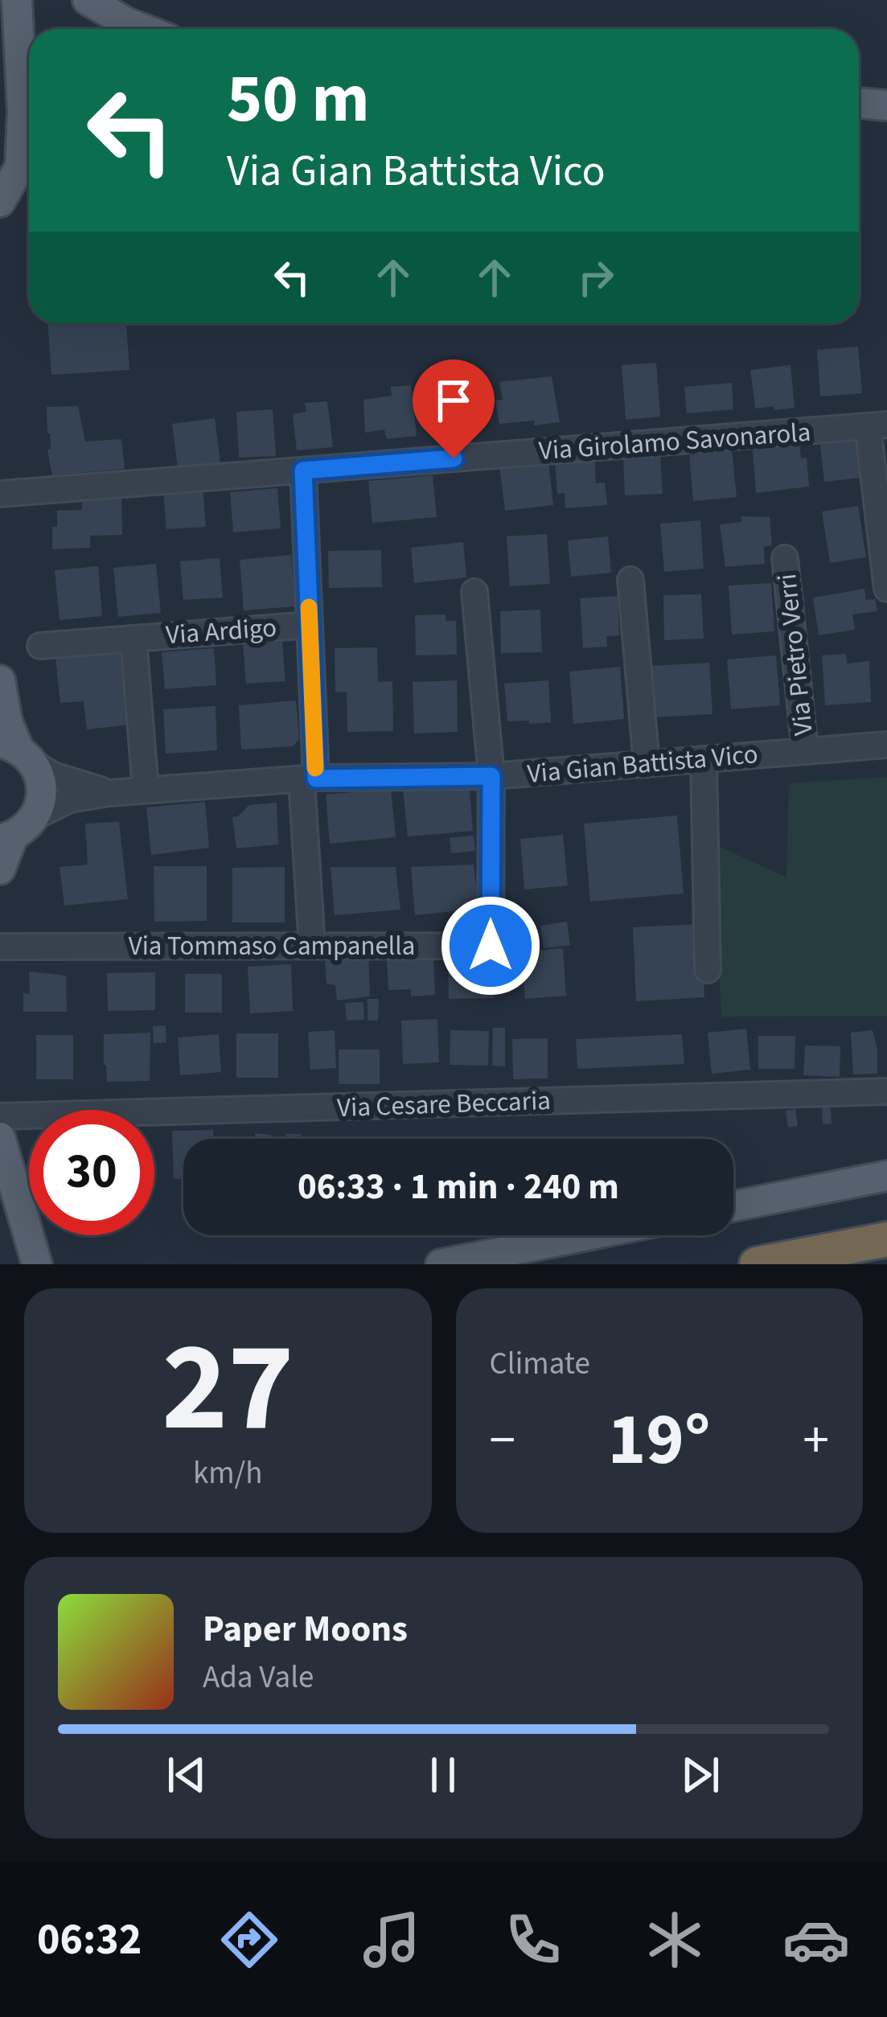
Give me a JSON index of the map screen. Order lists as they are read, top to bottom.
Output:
{
  "streets": {
    "street": [
      "Via Girolamo Savonarola",
      "Via Ardigo",
      "Via Pietro Verri",
      "Via Gian Battista Vico",
      "Via Tommaso Campanella",
      "Via Cesare Beccaria"
    ]
  },
  "crossings": [
    ["Via Girolamo Savonarola", "Via Ardigo"],
    ["Via Ardigo", "Via Gian Battista Vico"],
    ["Via Ardigo", "Via Tommaso Campanella"],
    ["Via Pietro Verri", "Via Gian Battista Vico"],
    ["Via Gian Battista Vico", "Via Tommaso Campanella"]
  ],
  "page": {
    "turn": ["50 m", "Via Gian Battista Vico"],
    "limit": "30",
    "trip": "06:33 · 1 min · 240 m",
    "tile": [
      ["27", "km/h"],
      "Climate"
    ],
    "heat": ["−", "19°", "+"],
    "song": ["Paper Moons", "Ada Vale"],
    "tabs": "06:32"
  }
}
